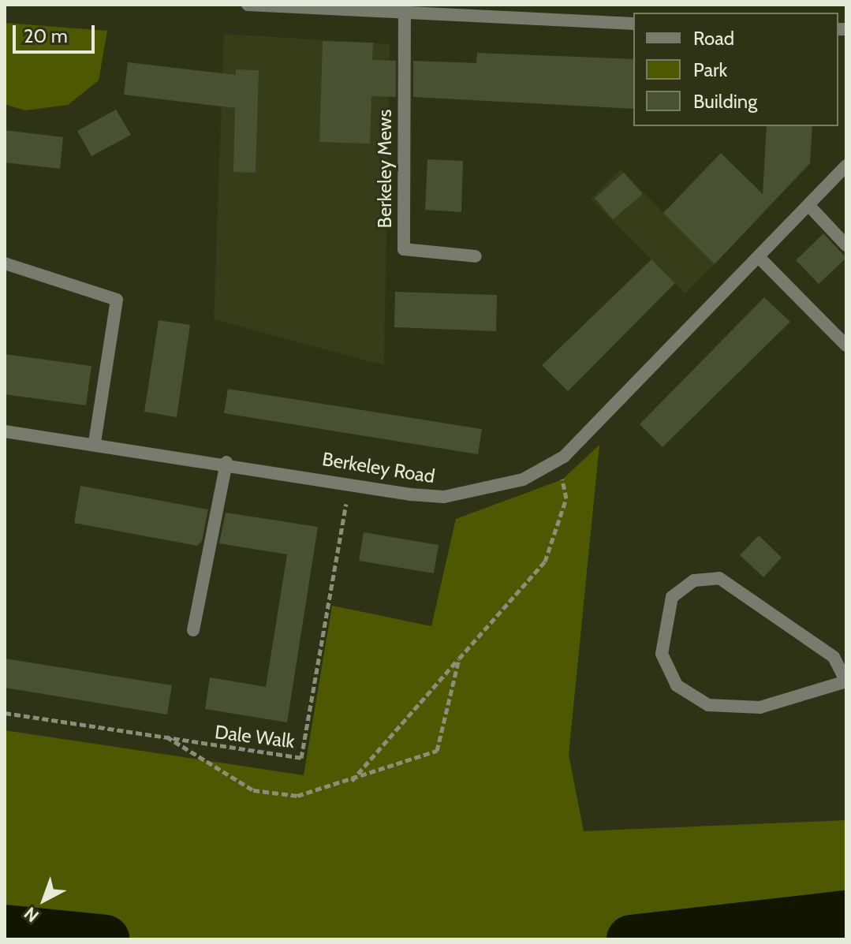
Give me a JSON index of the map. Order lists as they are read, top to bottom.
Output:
{
  "streets": {
    "street": ["Berkeley Mews", "Berkeley Road"],
    "path": ["Dale Walk"]
  },
  "crossings": [
    ["Berkeley Road", "Dale Walk"]
  ],
  "legend": ["Road", "Park", "Building"],
  "scale_bar": "20 m",
  "north": "bottom left"
}
